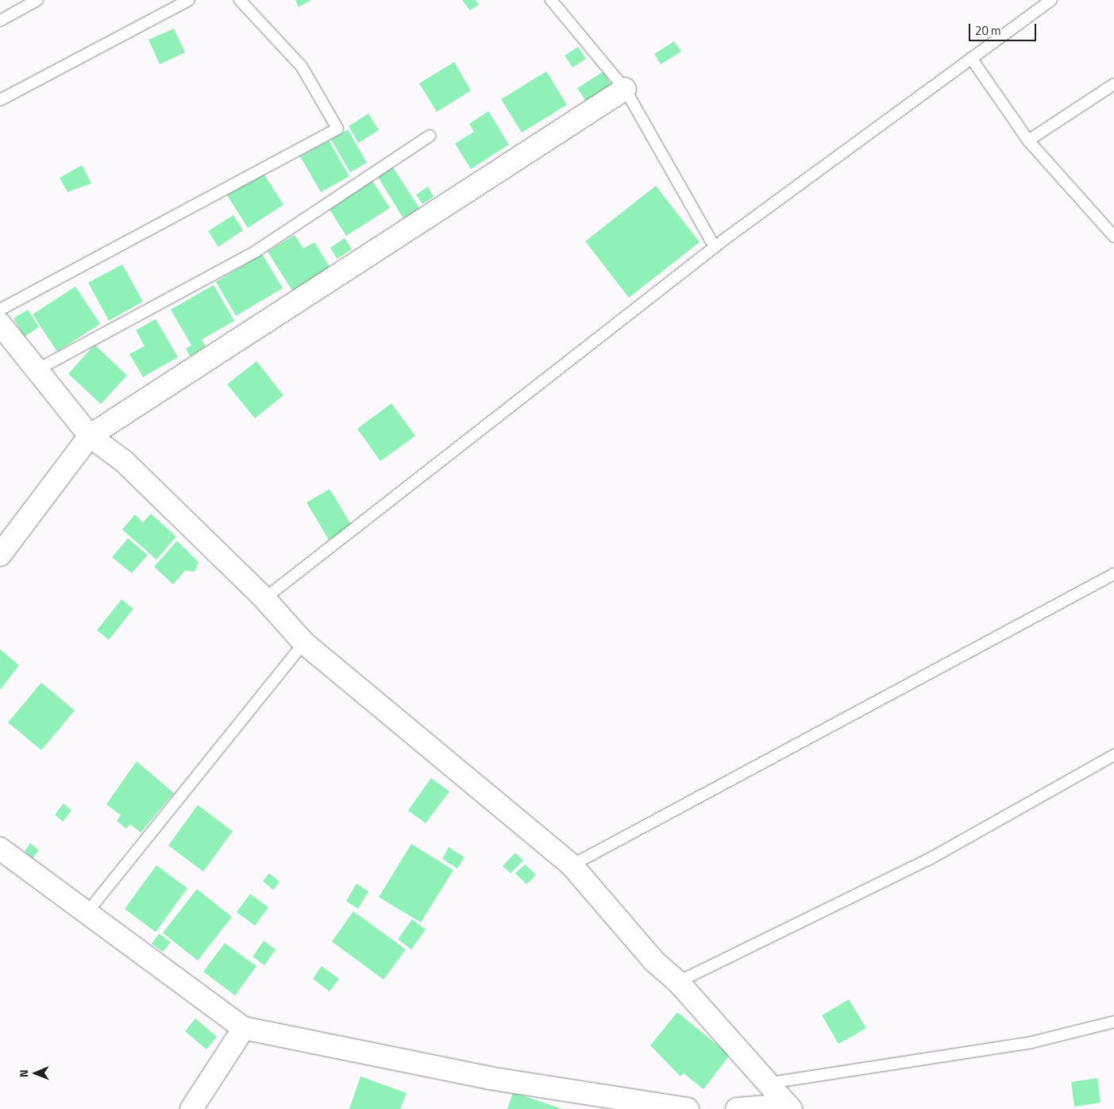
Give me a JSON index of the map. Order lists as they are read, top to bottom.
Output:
{
  "scale_bar": "20 m",
  "north": "left"
}
